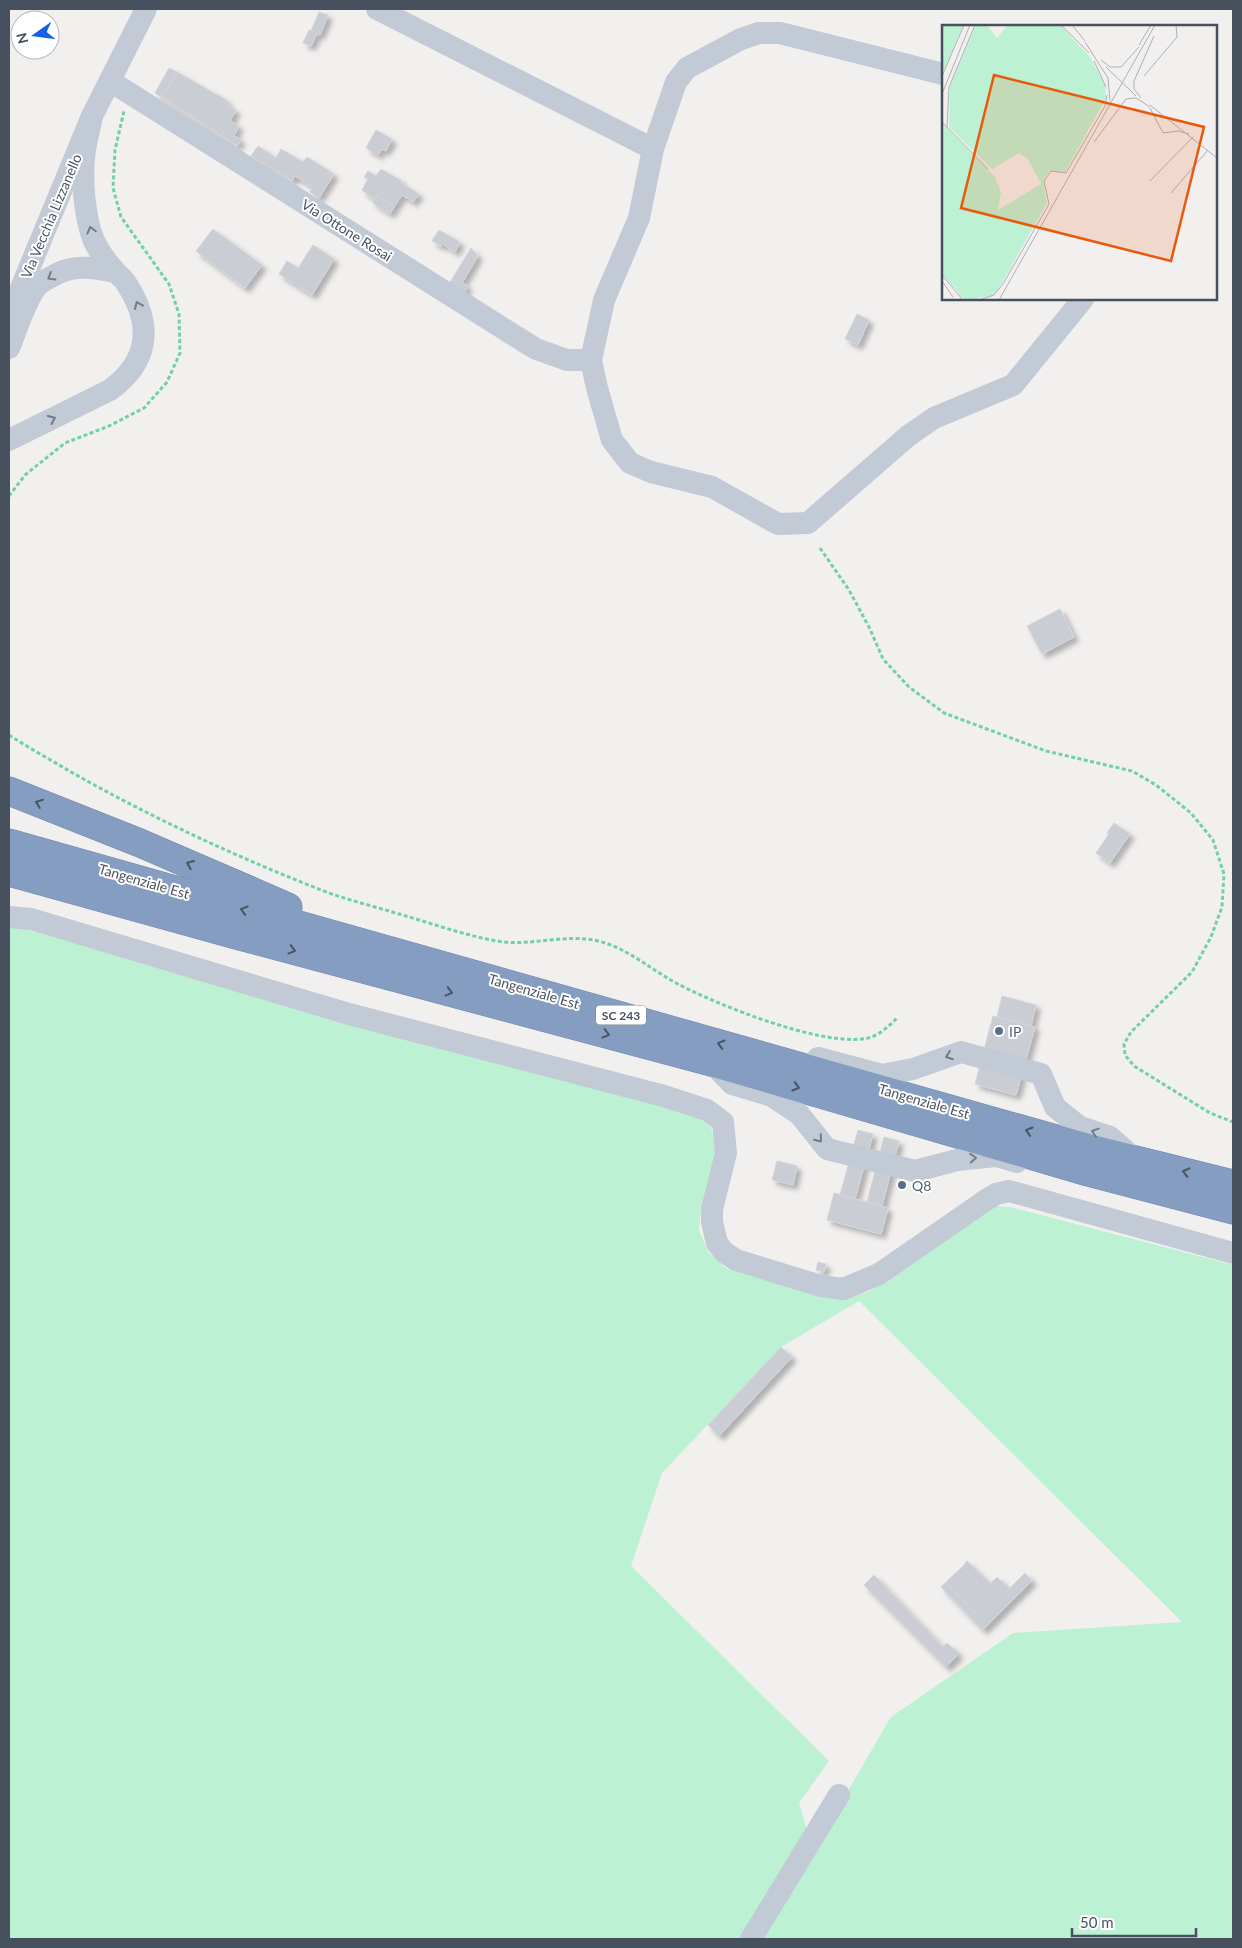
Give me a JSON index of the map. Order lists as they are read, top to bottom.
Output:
{
  "streets": {
    "highway": ["Tangenziale Est", "SC 243"],
    "street": ["Via Vecchia Lizzanello", "Via Ottone Rosai"]
  },
  "crossings": [
    ["Via Vecchia Lizzanello", "Via Ottone Rosai"]
  ],
  "places": ["IP", "Q8"],
  "scale_bar": "50 m",
  "north": "left"
}
